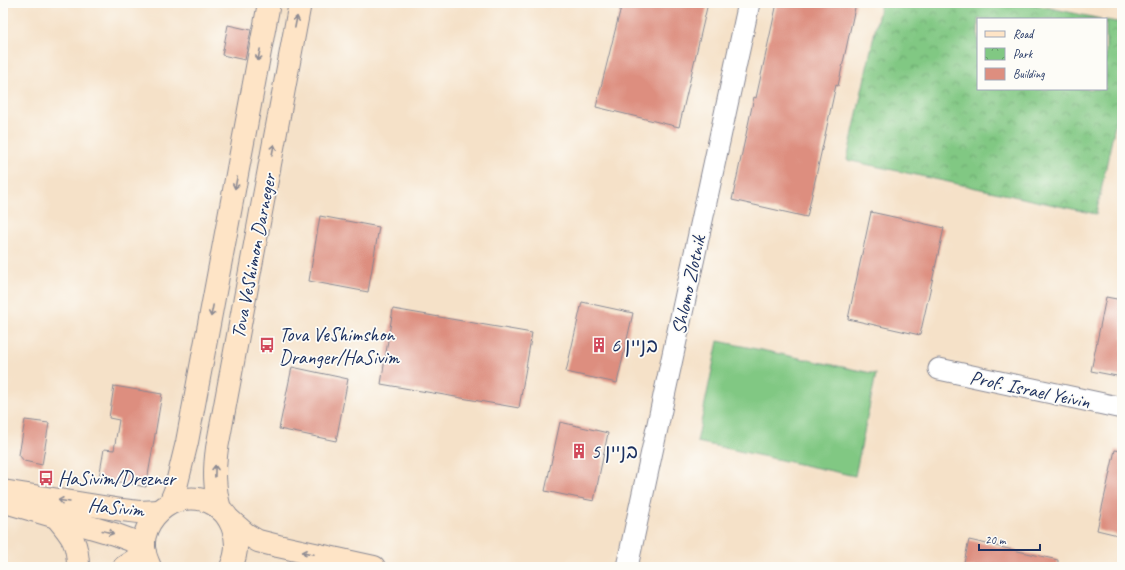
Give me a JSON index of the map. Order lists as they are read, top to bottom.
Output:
{
  "streets": {
    "street": [
      "Tova VeShimon Darneger",
      "Shlomo Zlotnik",
      "Prof. Israel Yeivin",
      "HaSivim"
    ]
  },
  "crossings": [
    ["Tova VeShimon Darneger", "HaSivim"]
  ],
  "places": {
    "bus stop": ["Tova VeShimshon Dranger/HaSivim", "HaSivim/Drezner"],
    "building": ["בניין 6", "בניין 5"]
  },
  "legend": ["Road", "Park", "Building"],
  "scale_bar": "20 m"
}
